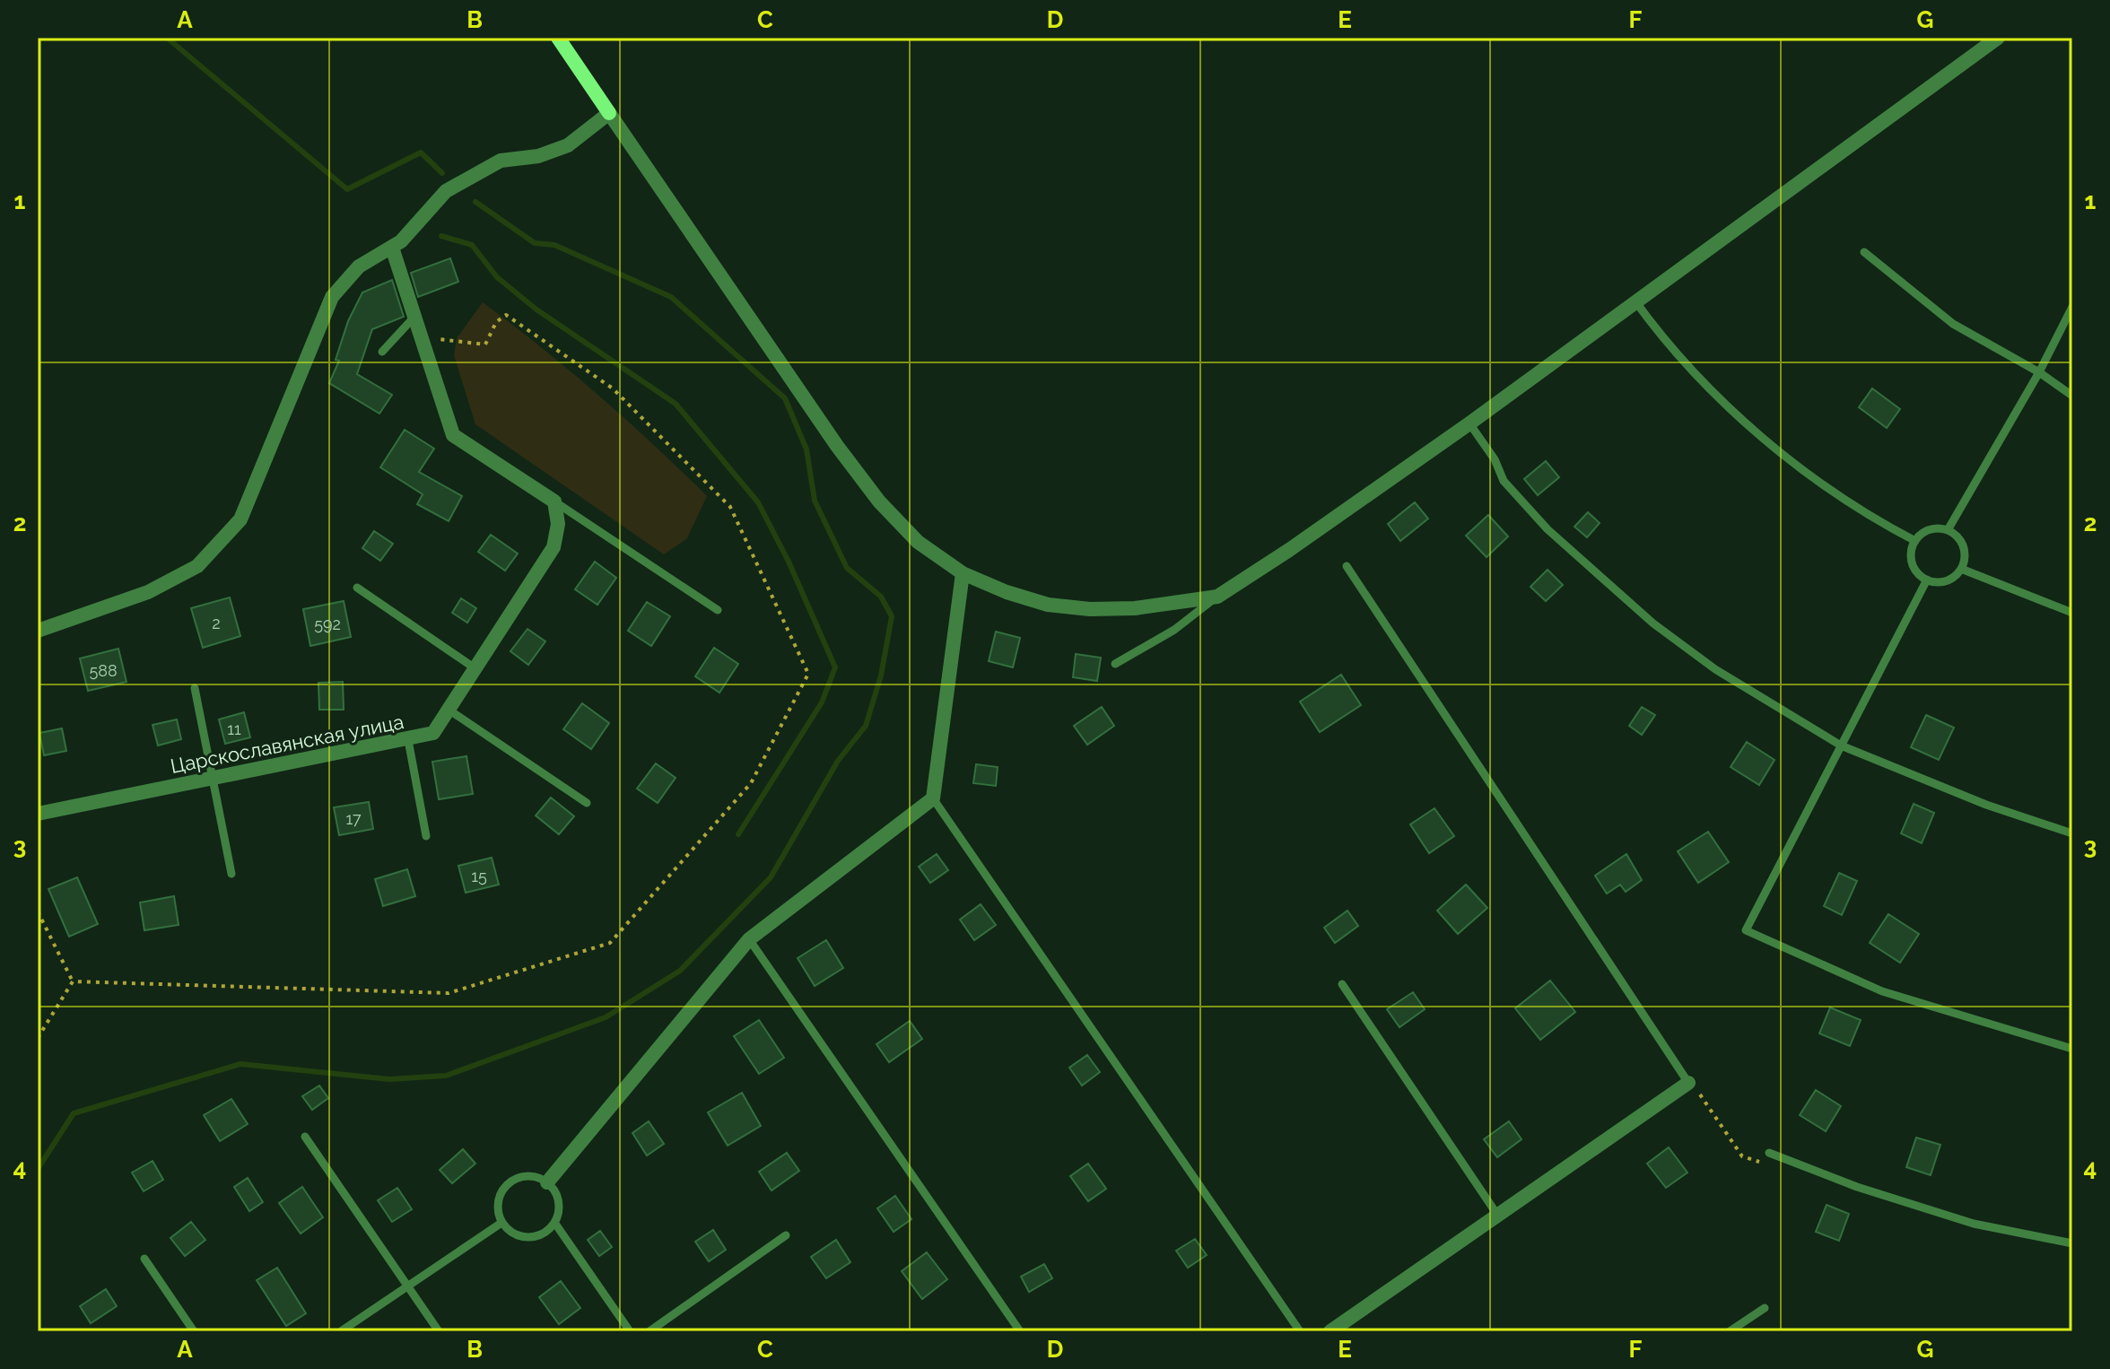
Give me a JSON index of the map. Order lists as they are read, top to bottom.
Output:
{
  "streets": {
    "street": ["Царскославянская улица"]
  },
  "house_numbers": [
    "2",
    "592",
    "588",
    "11",
    "17",
    "15"
  ],
  "grid": {
    "columns": [
      "A",
      "B",
      "C",
      "D",
      "E",
      "F",
      "G"
    ],
    "rows": [
      "1",
      "2",
      "3",
      "4"
    ]
  }
}
